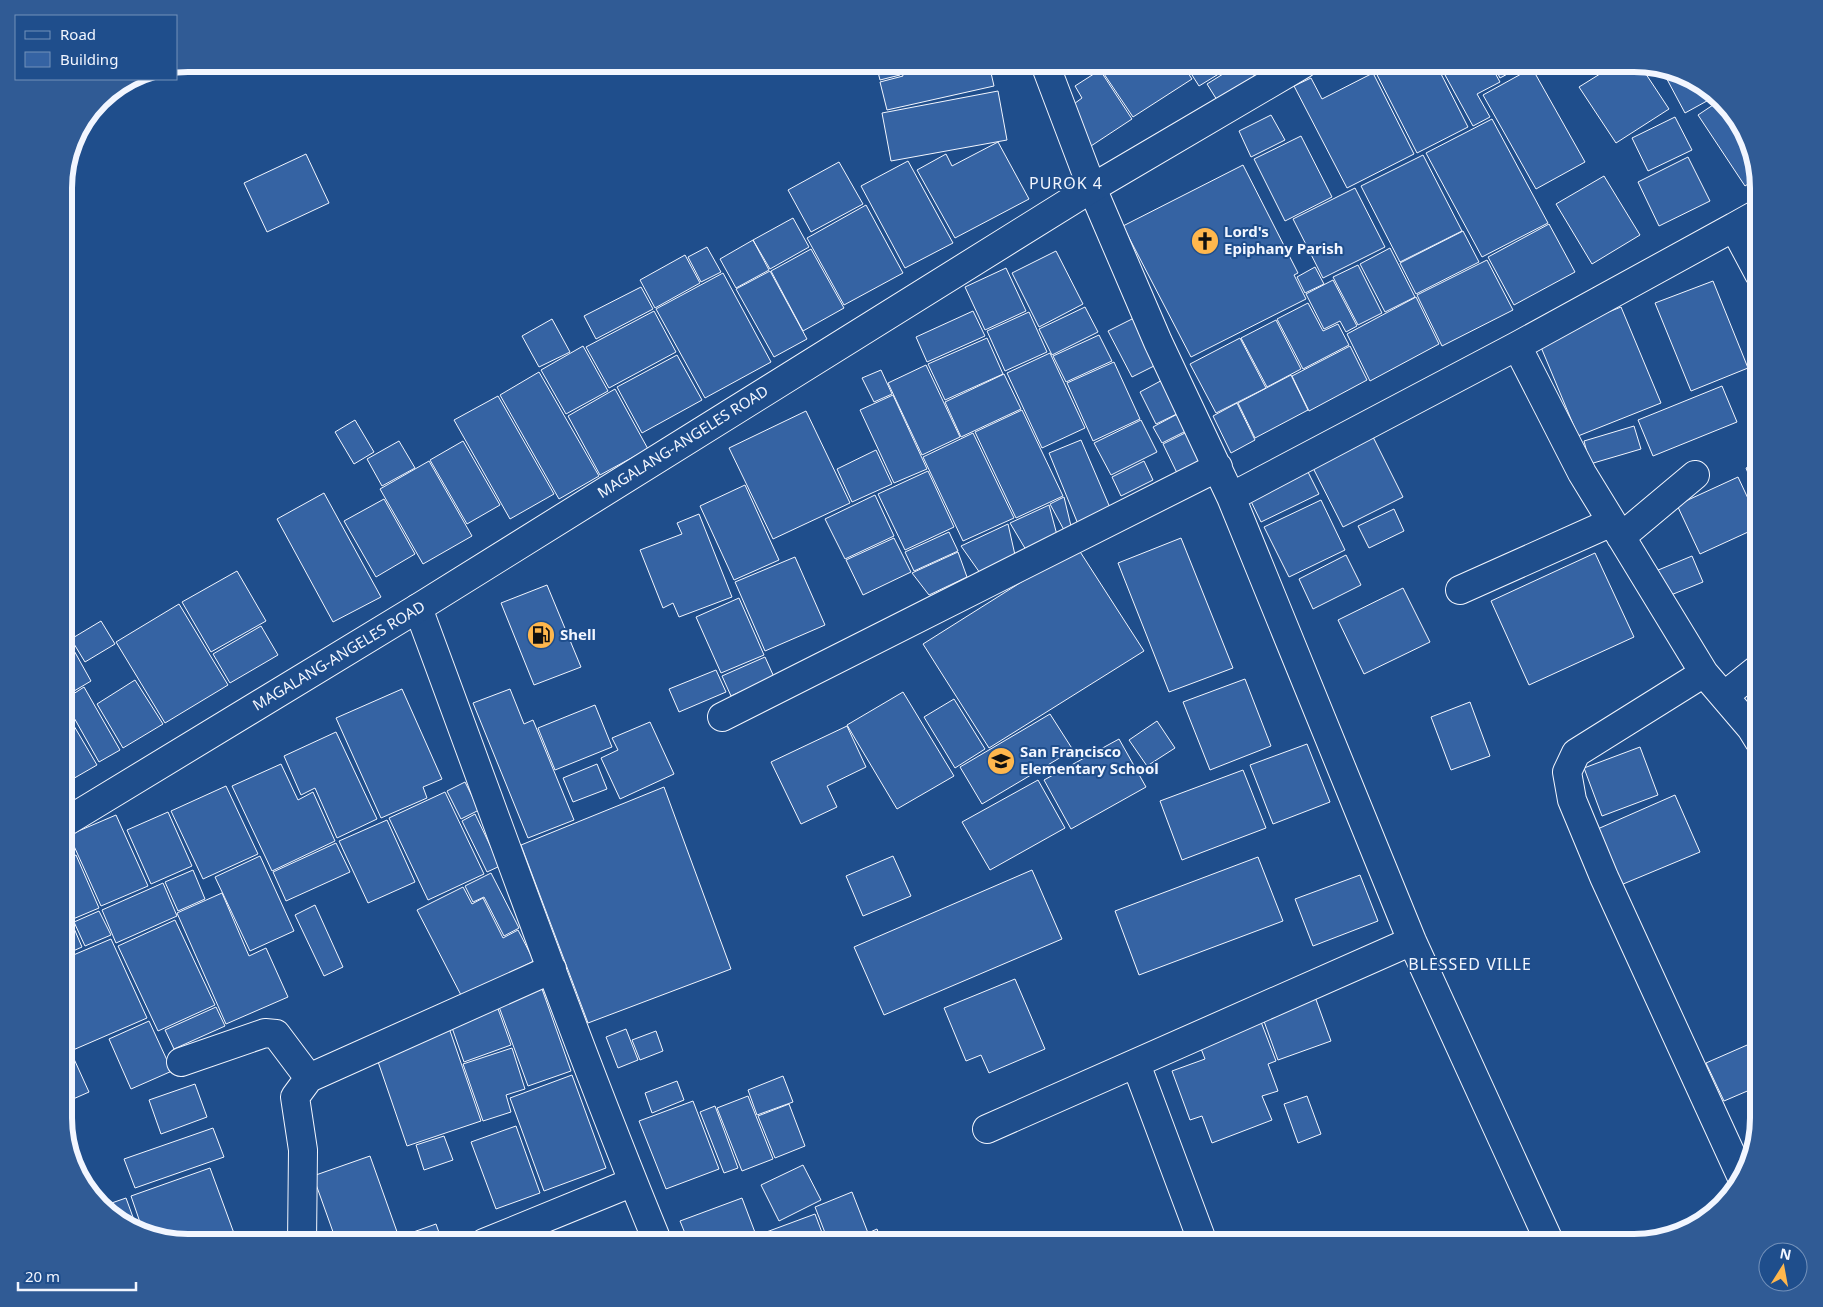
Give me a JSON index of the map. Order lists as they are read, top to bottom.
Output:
{
  "streets": {
    "street": ["MAGALANG-ANGELES ROAD"]
  },
  "districts": ["PUROK 4", "BLESSED VILLE"],
  "places": {
    "church": ["Lord's Epiphany Parish"],
    "fuel station": ["Shell"],
    "school or university": ["San Francisco Elementary School"]
  },
  "legend": ["Road", "Building"],
  "scale_bar": "20 m",
  "north": "top"
}
